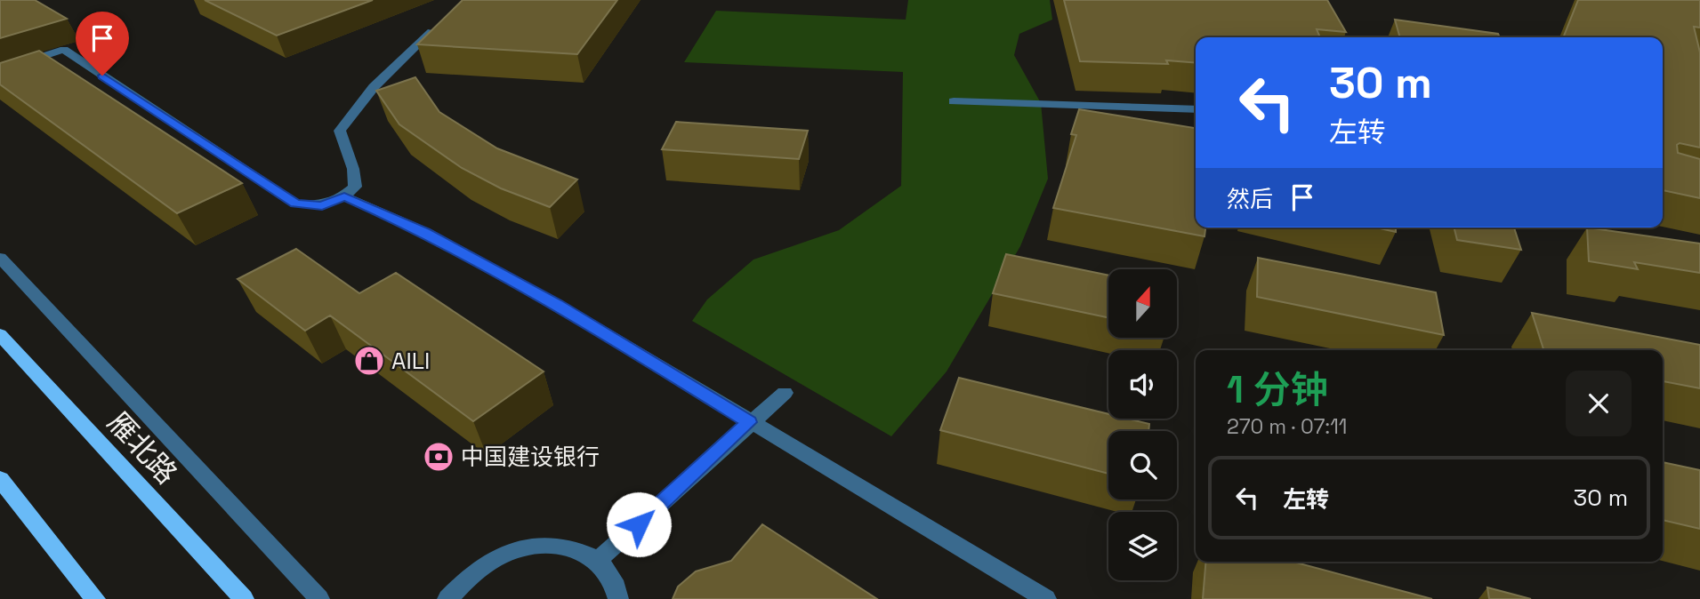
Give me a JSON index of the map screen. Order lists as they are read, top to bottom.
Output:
{
  "streets": {
    "main road": ["雁北路"]
  },
  "places": {
    "shop": ["AILI"],
    "bank": ["中国建设银行"]
  },
  "north": "top",
  "page": {
    "turn": ["30 m", "左转"],
    "then": "然后",
    "heading": ["1 分钟", "270 m · 07:11"],
    "list": [
      {
        "name": "左转",
        "value": "30 m"
      }
    ]
  }
}
